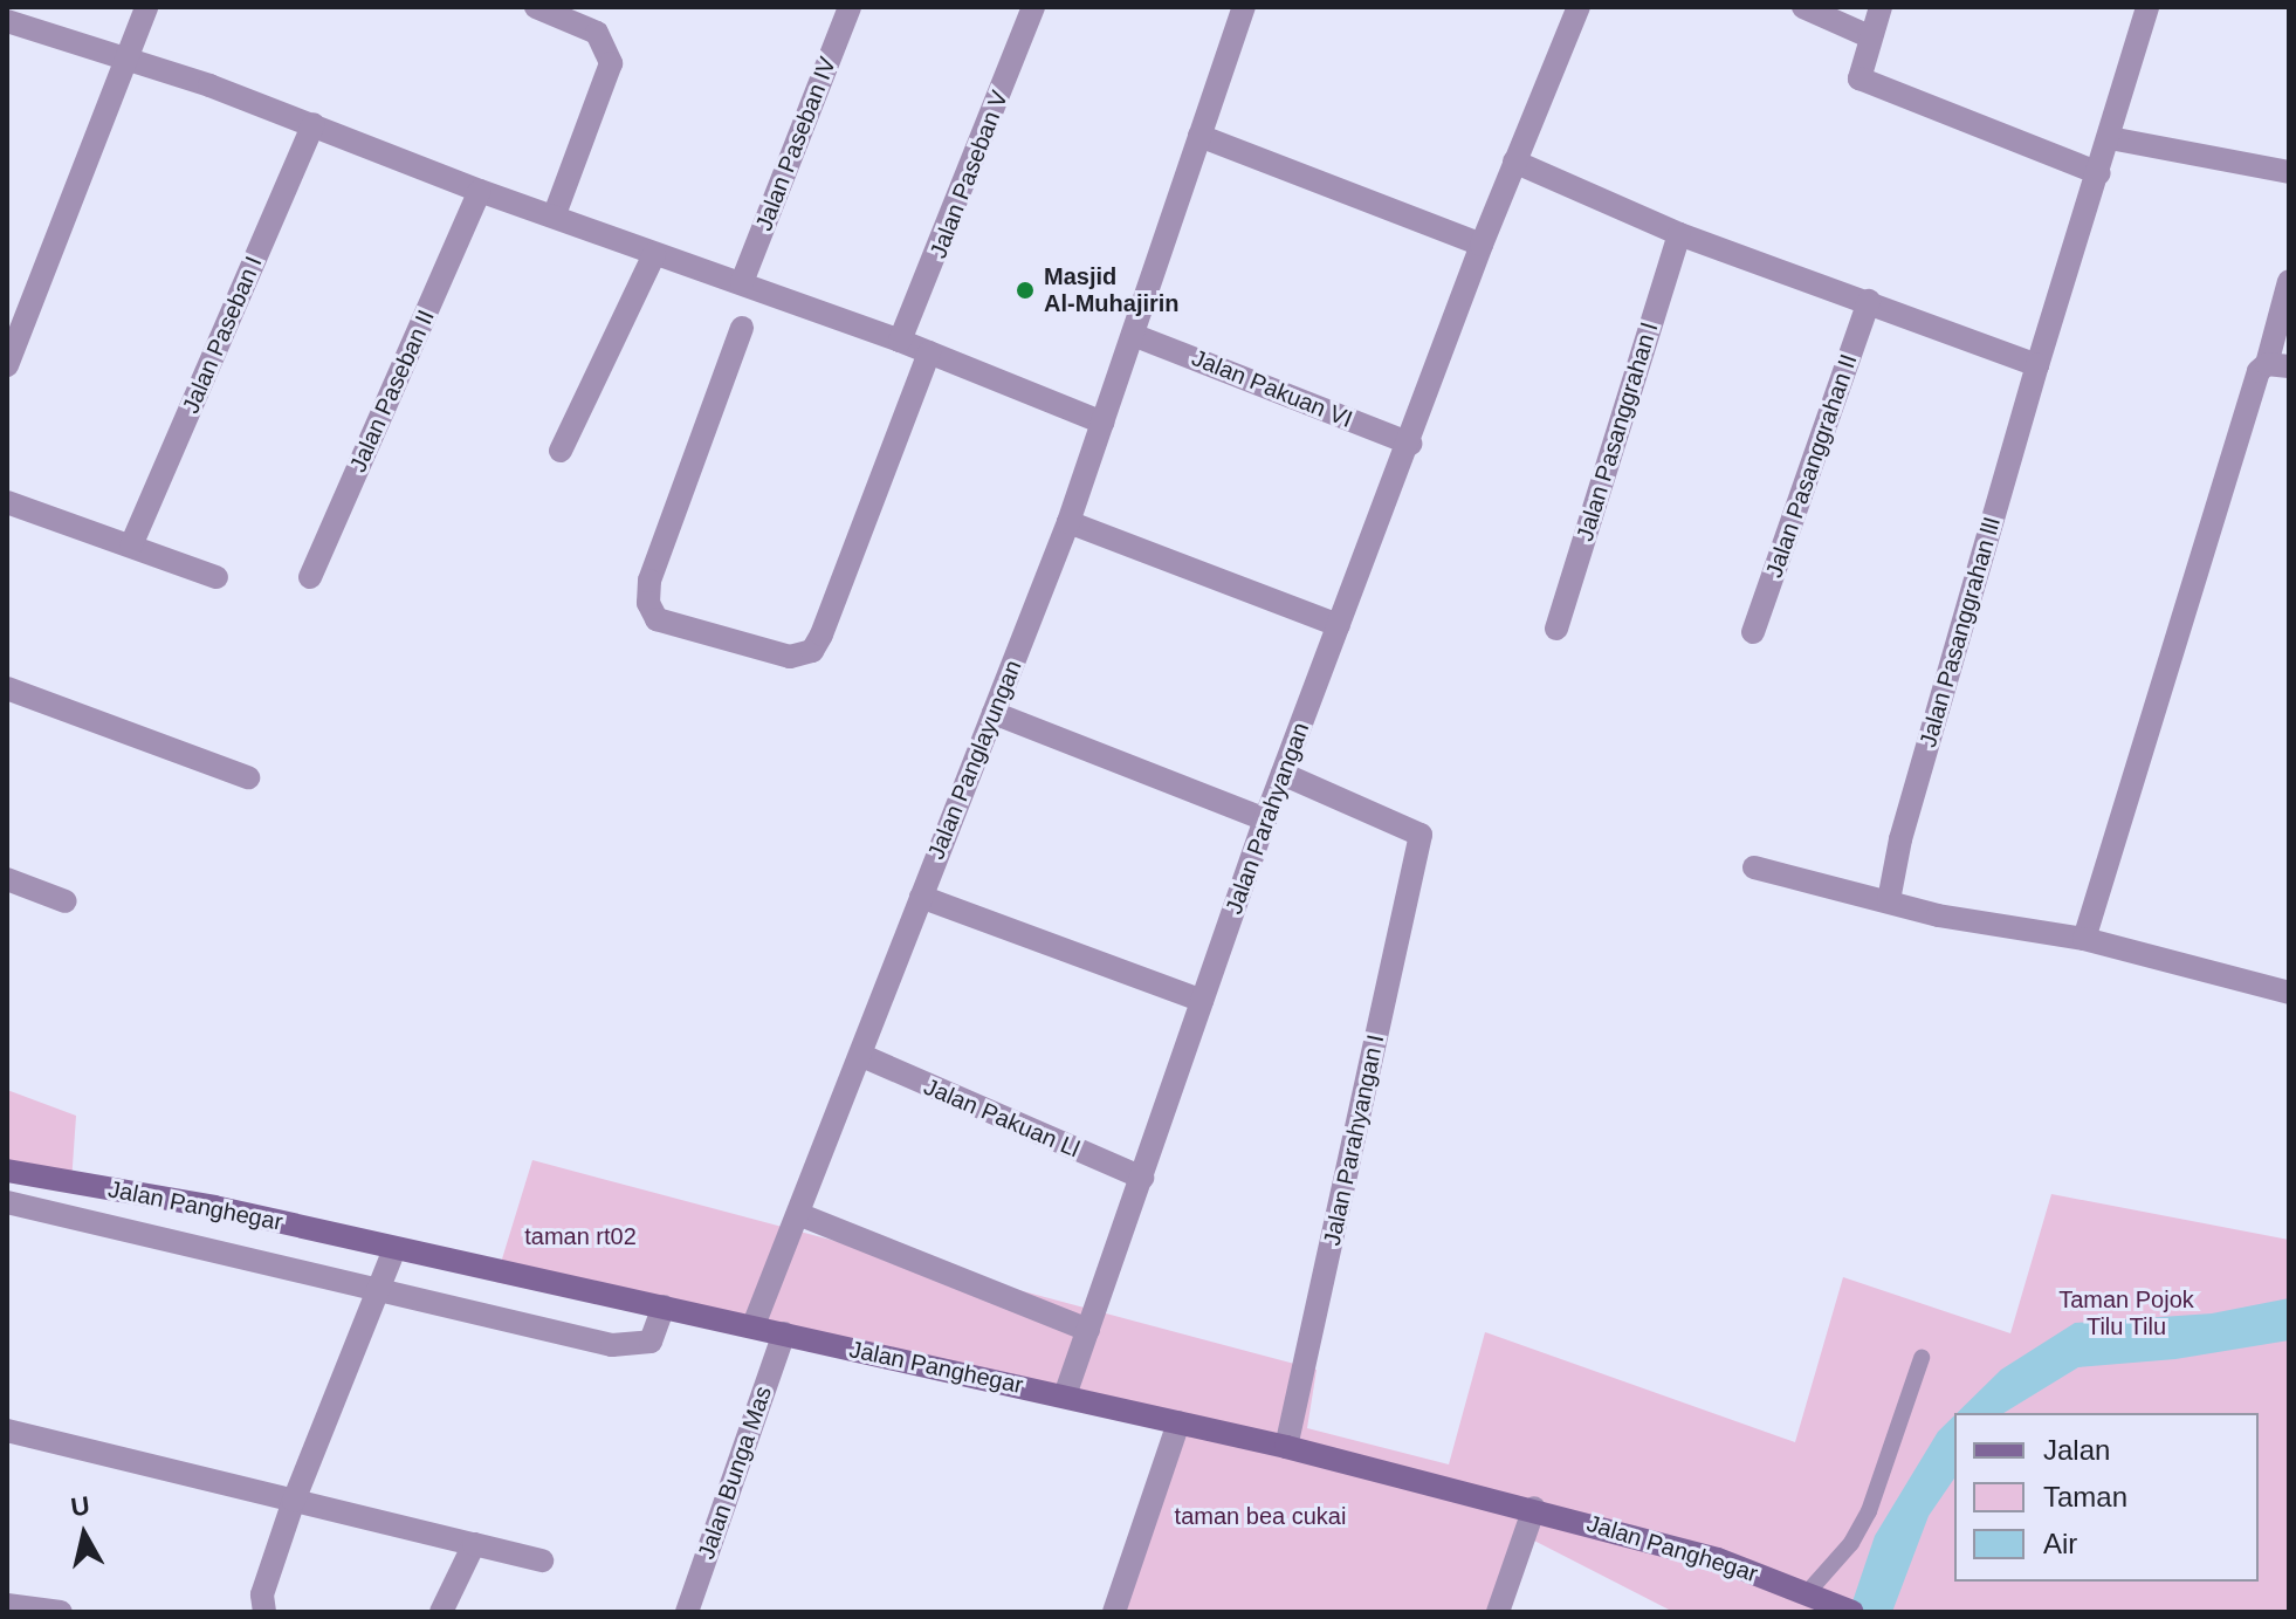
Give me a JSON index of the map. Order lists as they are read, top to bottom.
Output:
{
  "streets": {
    "street": [
      "Jalan Paseban IV",
      "Jalan Paseban V",
      "Jalan Paseban I",
      "Jalan Pakuan VI",
      "Jalan Paseban II",
      "Jalan Pasanggrahan l",
      "Jalan Pasanggrahan II",
      "Jalan Pasanggrahan llI",
      "Jalan Panglayungan",
      "Jalan Parahyangan",
      "Jalan Pakuan Ll",
      "Jalan Parahyangan I",
      "Jalan Panghegar",
      "Jalan Bunga Mas"
    ]
  },
  "crossings": [
    ["Jalan Pakuan VI", "Jalan Panglayungan"],
    ["Jalan Pakuan VI", "Jalan Parahyangan"],
    ["Jalan Panglayungan", "Jalan Pakuan Ll"],
    ["Jalan Panglayungan", "Jalan Panghegar"],
    ["Jalan Parahyangan", "Jalan Pakuan Ll"],
    ["Jalan Parahyangan", "Jalan Parahyangan I"],
    ["Jalan Parahyangan", "Jalan Panghegar"],
    ["Jalan Parahyangan I", "Jalan Panghegar"],
    ["Jalan Panghegar", "Jalan Bunga Mas"]
  ],
  "parks": ["taman rt02", "Taman Pojok Tilu Tilu", "taman bea cukai"],
  "places": ["Masjid Al-Muhajirin"],
  "legend": ["Jalan", "Taman", "Air"],
  "north": "top"
}
